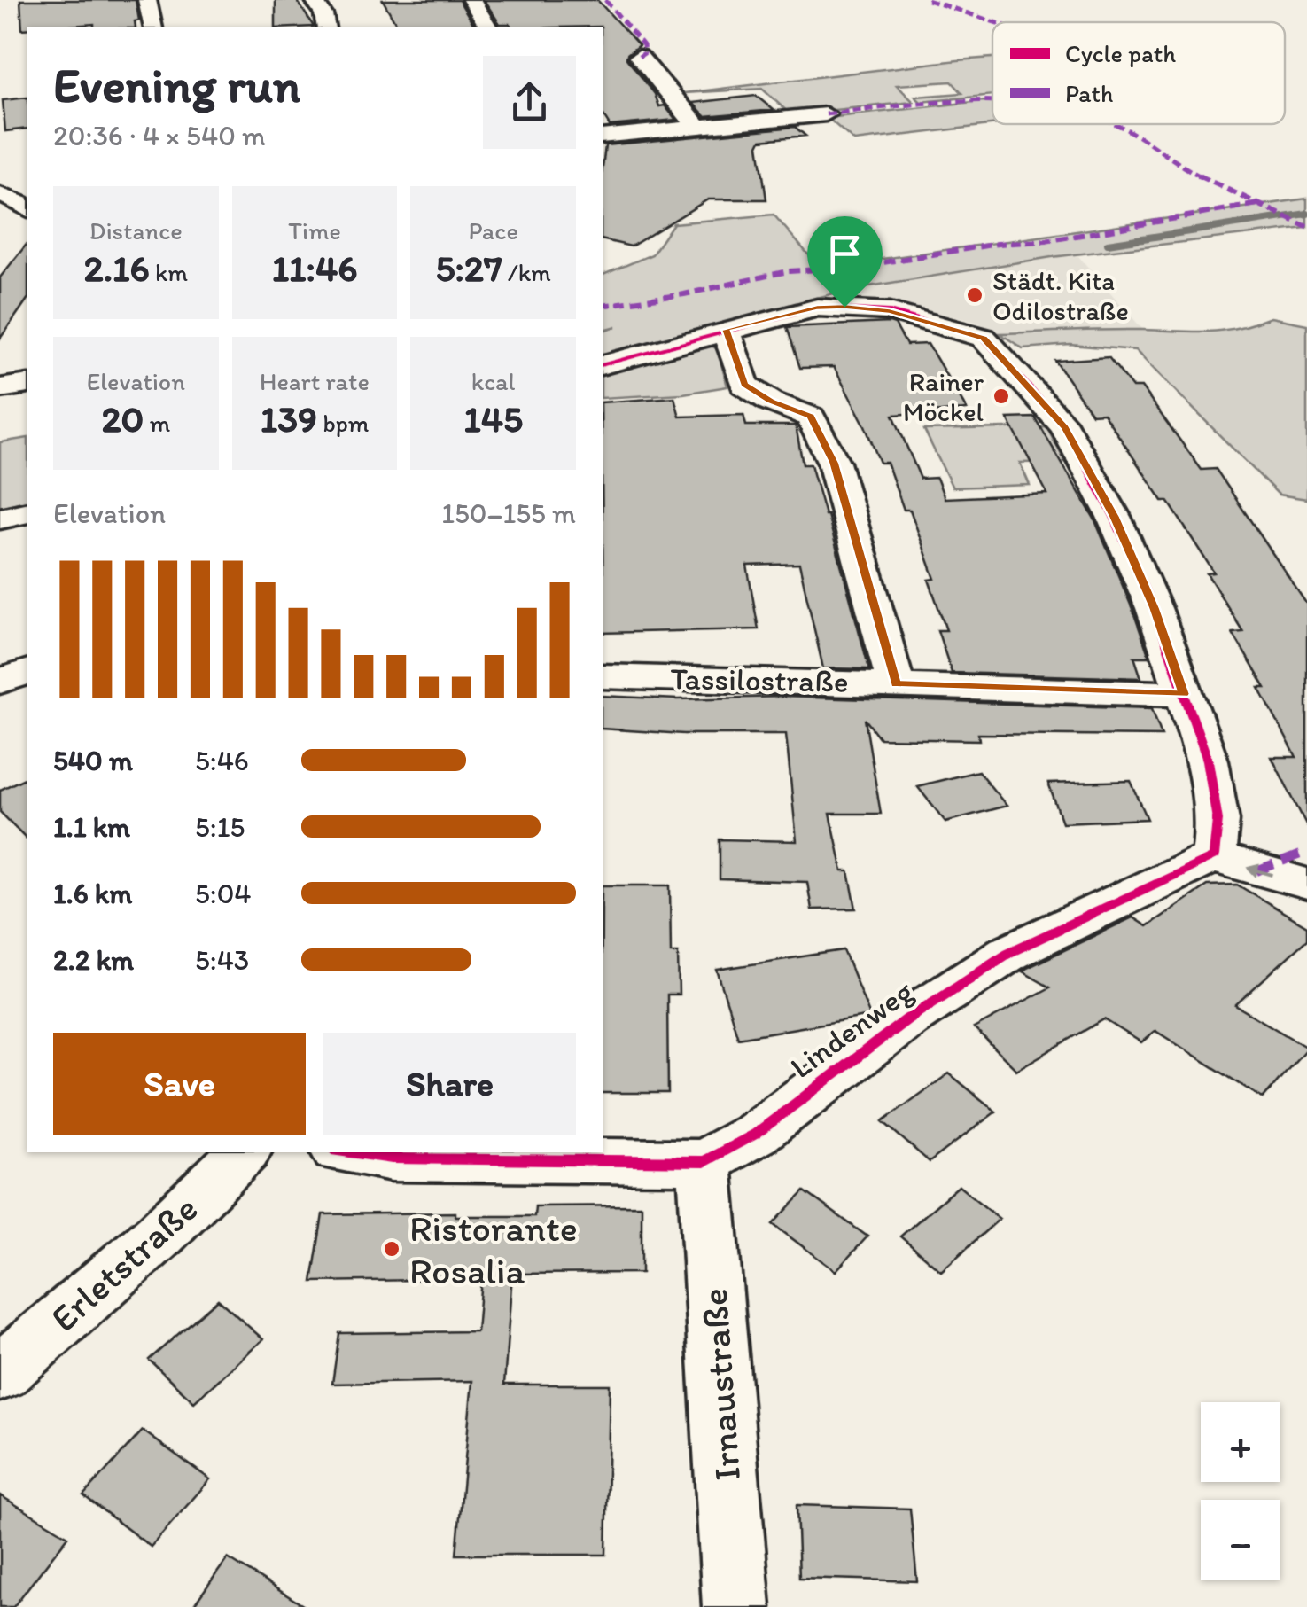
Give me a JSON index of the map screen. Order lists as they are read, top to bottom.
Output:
{
  "streets": {
    "street": [
      "Tassilostraße",
      "Lindenweg",
      "Erletstraße",
      "Irnaustraße"
    ]
  },
  "crossings": [
    ["Lindenweg", "Irnaustraße"]
  ],
  "places": ["Städt. Kita Odilostraße", "Rainer Möckel", "Ristorante Rosalia"],
  "legend": ["Cycle path", "Path"],
  "page": {
    "heading": ["Evening run", "20:36 · 4 × 540 m"],
    "stats": [
      ["Distance", "2.16 km"],
      ["Time", "11:46"],
      ["Pace", "5:27 /km"],
      ["Elevation", "20 m"],
      ["Heart rate", "139 bpm"],
      ["kcal", "145"]
    ],
    "chart": ["Elevation", "150–155 m"],
    "list": [
      {
        "name": "540 m",
        "note": "5:46"
      },
      {
        "name": "1.1 km",
        "note": "5:15"
      },
      {
        "name": "1.6 km",
        "note": "5:04"
      },
      {
        "name": "2.2 km",
        "note": "5:43"
      }
    ],
    "buttons": ["Save", "Share"],
    "map_buttons": ["+", "−"]
  }
}
